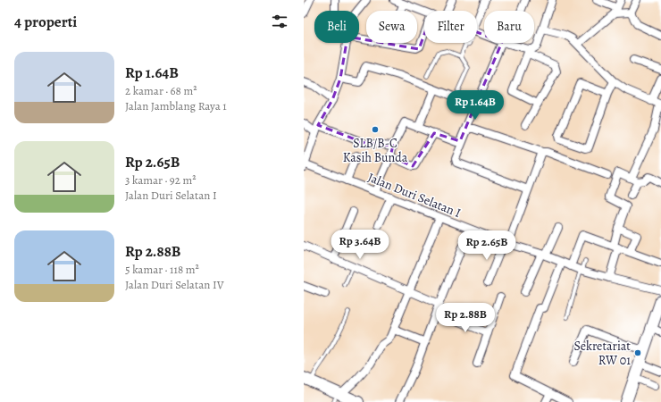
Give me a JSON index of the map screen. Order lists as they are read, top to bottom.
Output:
{
  "streets": {
    "street": ["Jalan Duri Selatan I"]
  },
  "places": ["SLB/B-C Kasih Bunda", "Sekretariat RW 01"],
  "page": {
    "heading": "4 properti",
    "chip": [
      "Beli",
      "Sewa",
      "Filter",
      "Baru"
    ],
    "list": [
      {
        "name": "Rp 1.64B",
        "note": "2 kamar · 68 m² · Jalan Jamblang Raya 1"
      },
      {
        "name": "Rp 2.65B",
        "note": "3 kamar · 92 m² · Jalan Duri Selatan I"
      },
      {
        "name": "Rp 2.88B",
        "note": "5 kamar · 118 m² · Jalan Duri Selatan IV"
      }
    ],
    "price": [
      "Rp 1.64B",
      "Rp 3.64B",
      "Rp 2.65B",
      "Rp 2.88B"
    ]
  }
}
